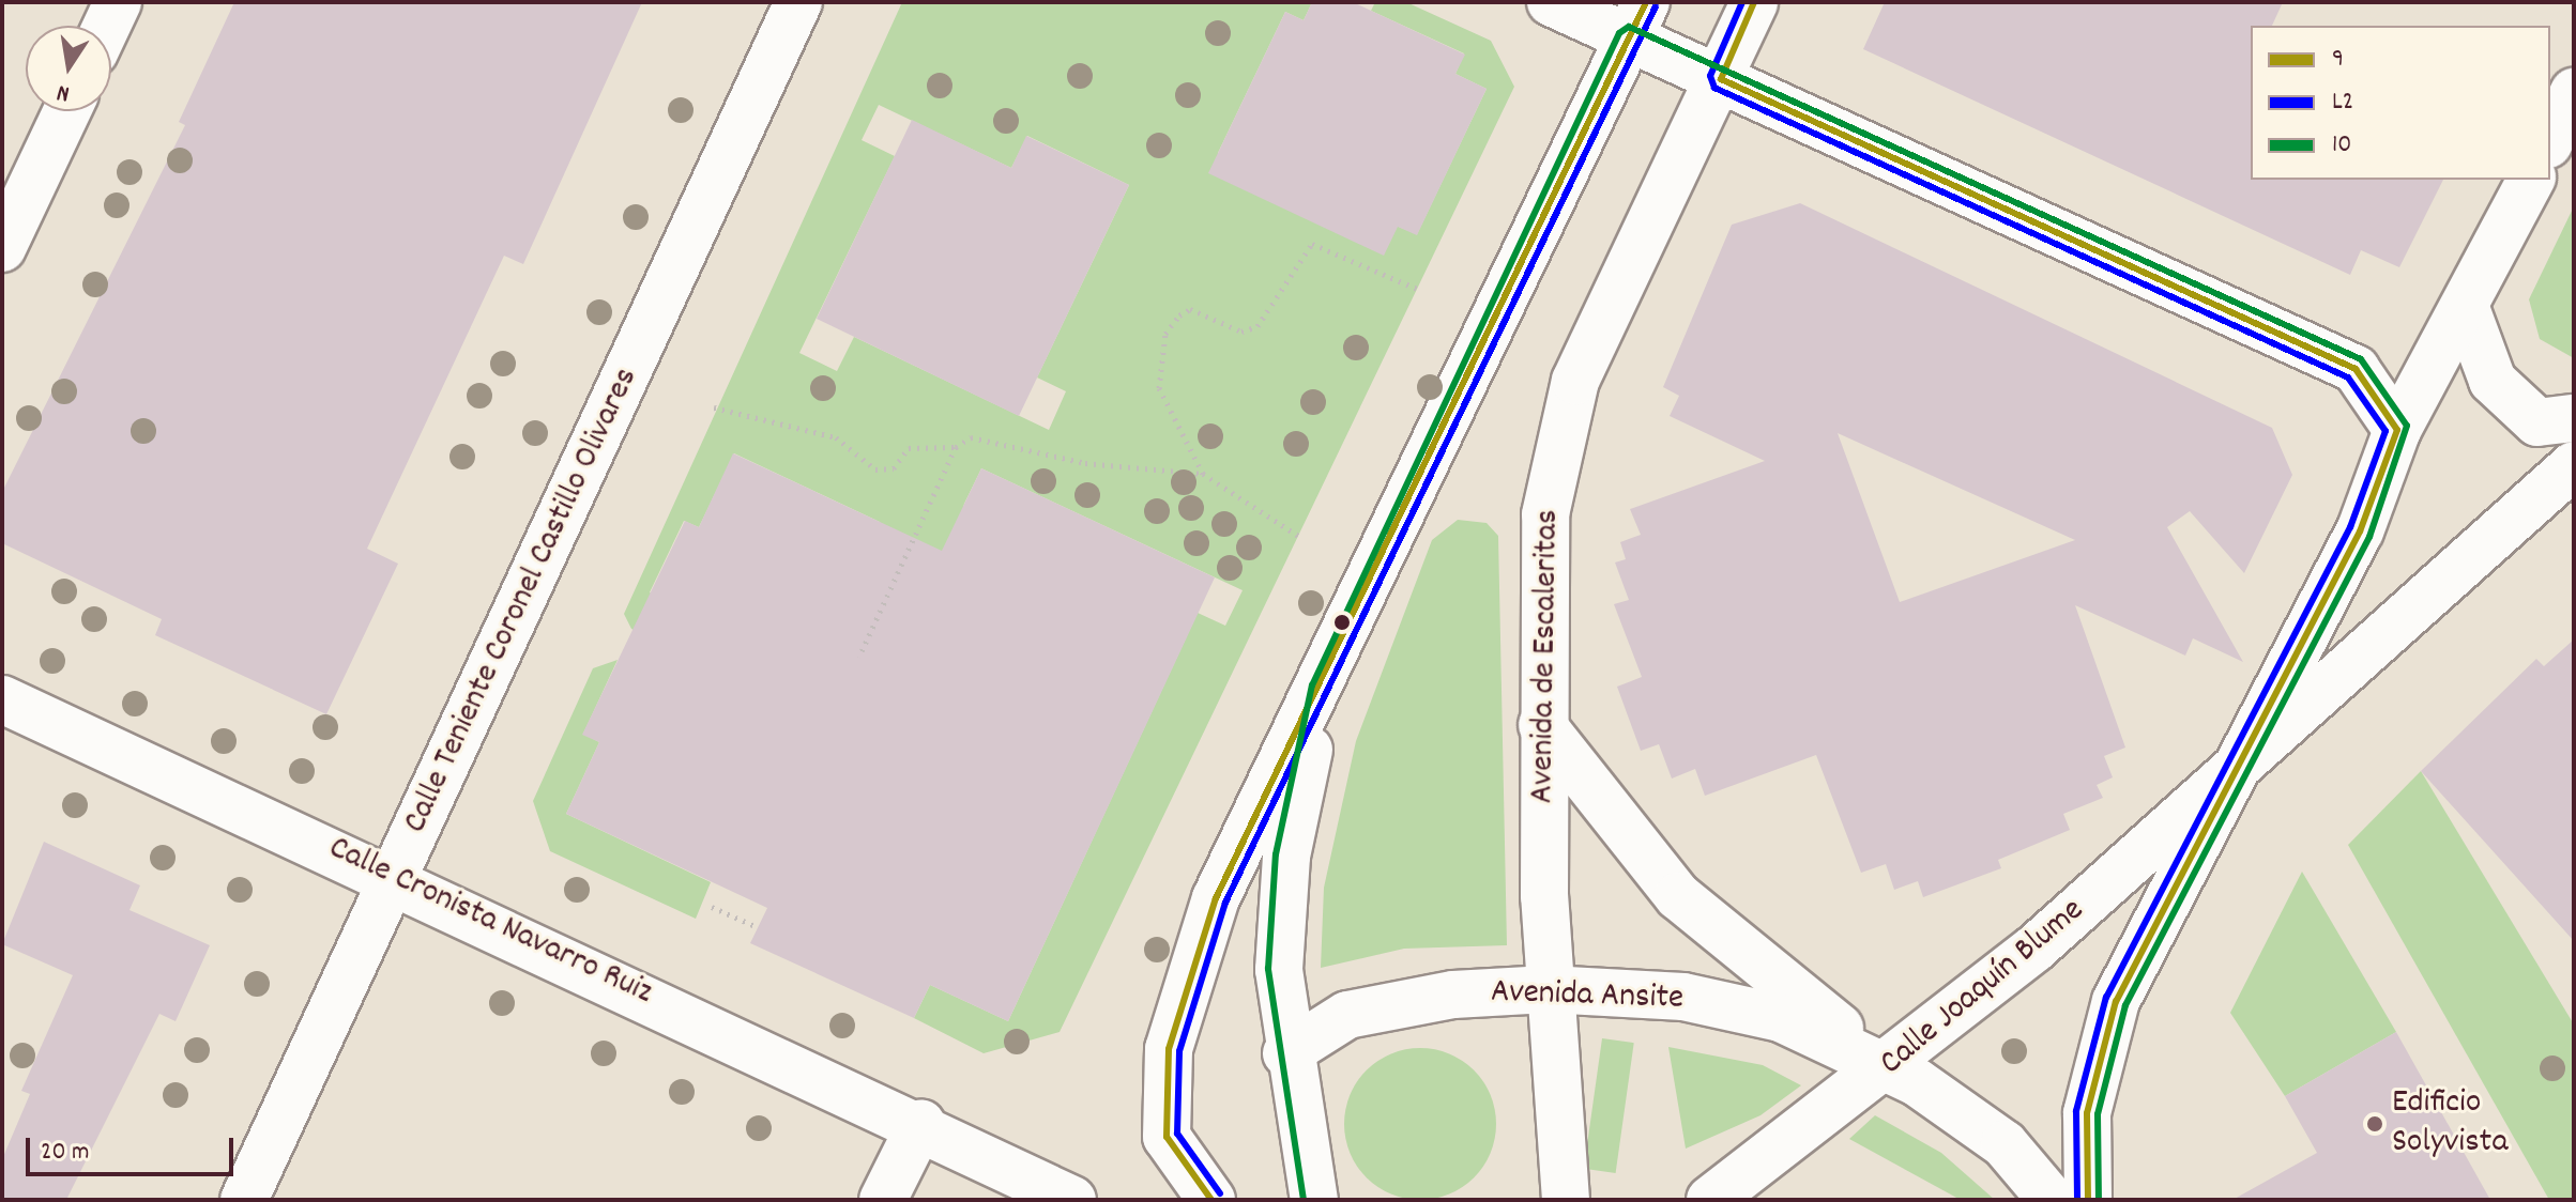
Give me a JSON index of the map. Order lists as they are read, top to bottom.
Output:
{
  "streets": {
    "street": [
      "Calle Teniente Coronel Castillo Olivares",
      "Avenida de Escaleritas",
      "Calle Cronista Navarro Ruiz",
      "Calle Joaquín Blume",
      "Avenida Ansite"
    ]
  },
  "crossings": [
    ["Calle Teniente Coronel Castillo Olivares", "Calle Cronista Navarro Ruiz"],
    ["Avenida de Escaleritas", "Avenida Ansite"],
    ["Calle Joaquín Blume", "Avenida Ansite"]
  ],
  "places": ["Edificio Solyvista"],
  "lines": ["transit line 9", "transit line L2", "transit line 10"],
  "legend": ["9", "L2", "10"],
  "scale_bar": "20 m",
  "north": "bottom"
}
